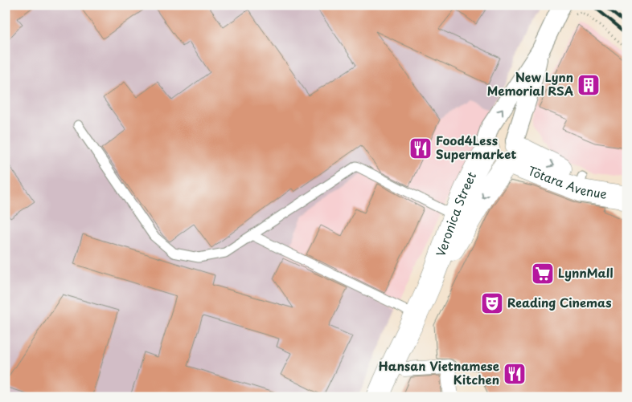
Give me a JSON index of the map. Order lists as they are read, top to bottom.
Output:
{
  "streets": {
    "street": ["Tōtara Avenue", "Veronica Street"]
  },
  "crossings": [
    ["Tōtara Avenue", "Veronica Street"]
  ],
  "places": {
    "building": ["New Lynn Memorial RSA"],
    "restaurant": ["Food4Less Supermarket", "Hansan Vietnamese Kitchen"],
    "supermarket": ["LynnMall"],
    "theatre": ["Reading Cinemas"]
  }
}
